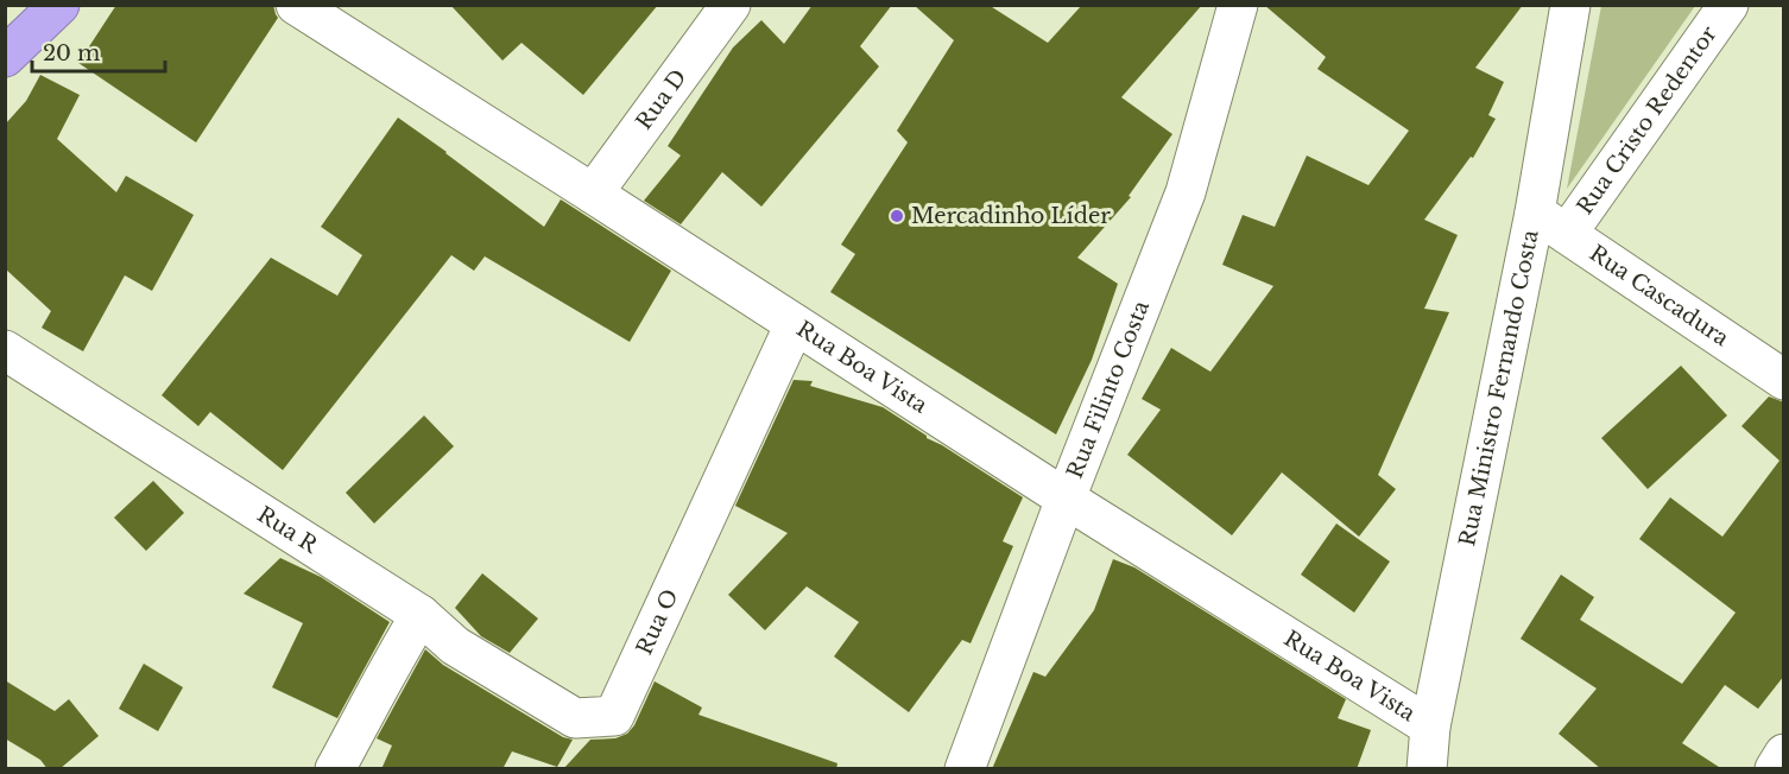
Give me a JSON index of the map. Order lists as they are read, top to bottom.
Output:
{
  "streets": {
    "street": [
      "Rua D",
      "Rua Cristo Redentor",
      "Rua Cascadura",
      "Rua Boa Vista",
      "Rua Ministro Fernando Costa",
      "Rua Filinto Costa",
      "Rua R",
      "Rua O"
    ]
  },
  "crossings": [
    ["Rua D", "Rua Boa Vista"],
    ["Rua Cristo Redentor", "Rua Cascadura"],
    ["Rua Cascadura", "Rua Ministro Fernando Costa"],
    ["Rua Boa Vista", "Rua Ministro Fernando Costa"],
    ["Rua Boa Vista", "Rua Filinto Costa"],
    ["Rua Boa Vista", "Rua O"],
    ["Rua R", "Rua O"]
  ],
  "places": ["Mercadinho Líder"],
  "scale_bar": "20 m"
}
